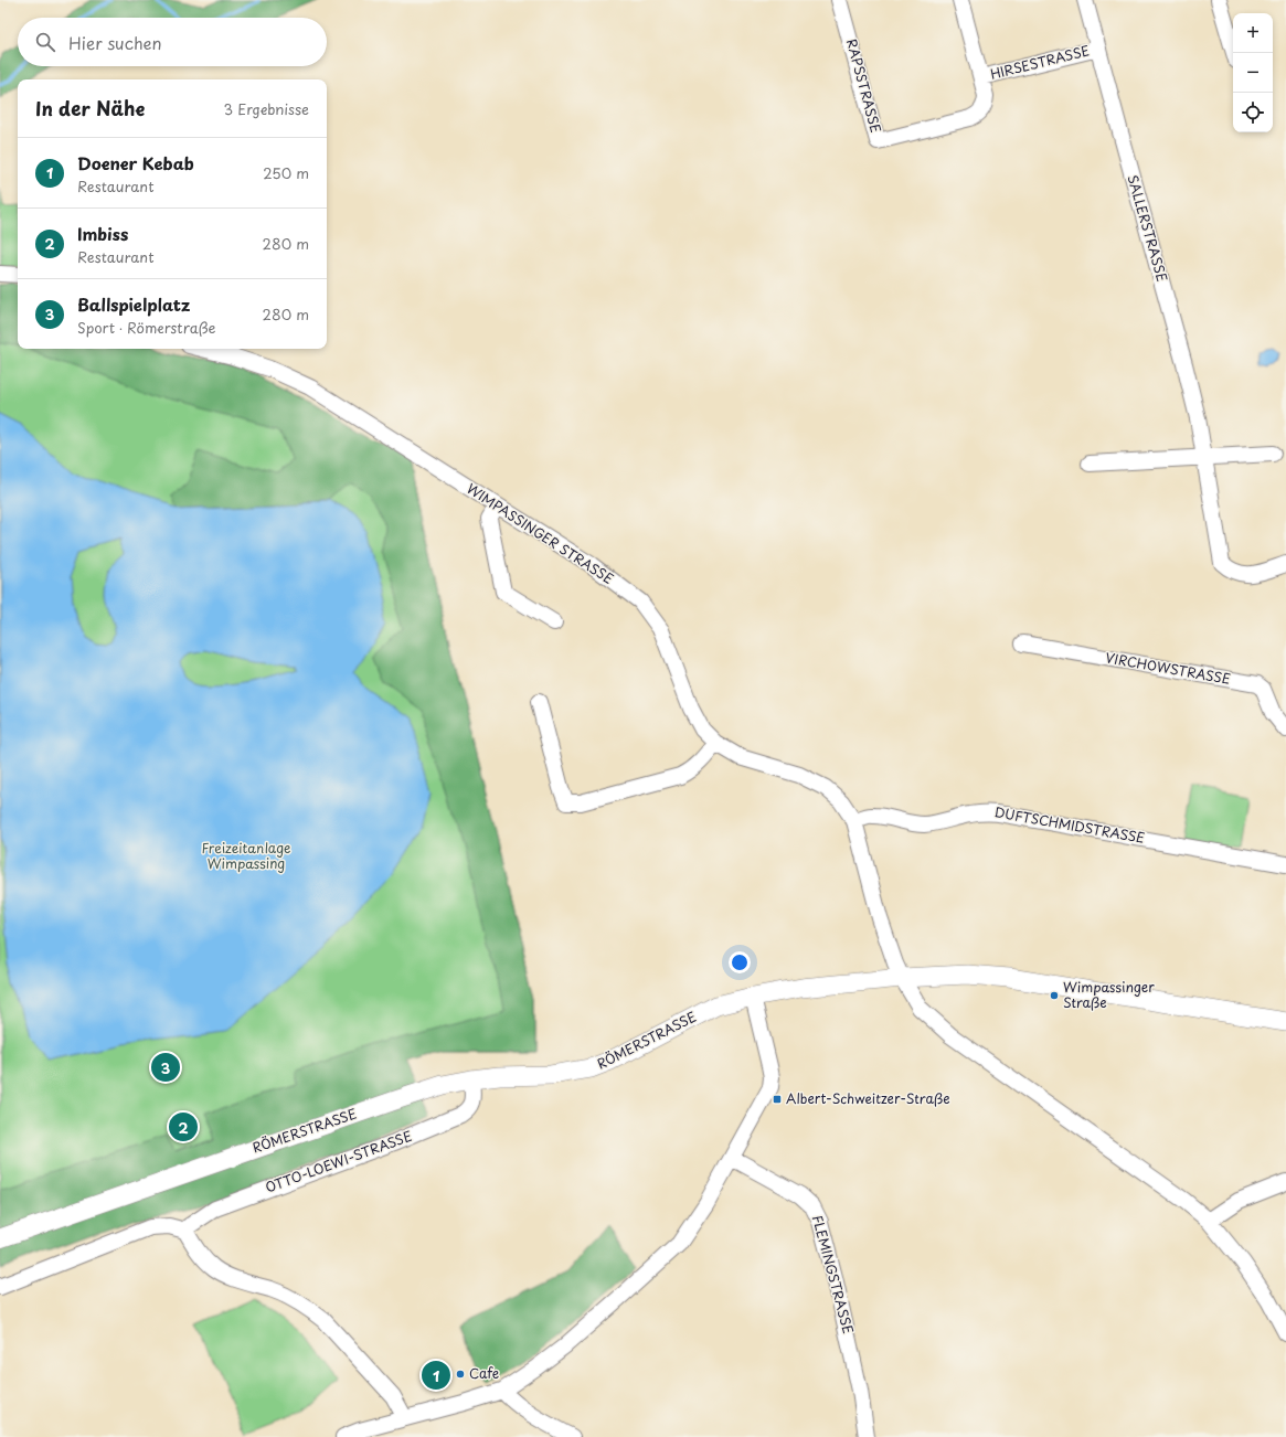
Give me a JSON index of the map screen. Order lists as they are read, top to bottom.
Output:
{
  "streets": {
    "main road": ["RÖMERSTRASSE"],
    "street": [
      "HIRSESTRASSE",
      "RAPSSTRASSE",
      "SALLERSTRASSE",
      "WIMPASSINGER STRASSE",
      "VIRCHOWSTRASSE",
      "DUFTSCHMIDSTRASSE",
      "OTTO-LOEWI-STRASSE",
      "FLEMINGSTRASSE"
    ]
  },
  "crossings": [
    ["HIRSESTRASSE", "RAPSSTRASSE"],
    ["HIRSESTRASSE", "SALLERSTRASSE"],
    ["WIMPASSINGER STRASSE", "DUFTSCHMIDSTRASSE"],
    ["WIMPASSINGER STRASSE", "RÖMERSTRASSE"],
    ["RÖMERSTRASSE", "OTTO-LOEWI-STRASSE"]
  ],
  "parks": ["Freizeitanlage Wimpassing"],
  "places": {
    "other": ["Wimpassinger Straße", "Cafe"],
    "transit": ["Albert-Schweitzer-Straße"]
  },
  "page": {
    "map_buttons": ["+", "−"],
    "search": "Hier suchen",
    "heading": ["In der Nähe", "3 Ergebnisse"],
    "list": [
      {
        "mark": "1",
        "name": "Doener Kebab",
        "note": "Restaurant",
        "value": "250 m"
      },
      {
        "mark": "2",
        "name": "Imbiss",
        "note": "Restaurant",
        "value": "280 m"
      },
      {
        "mark": "3",
        "name": "Ballspielplatz",
        "note": "Sport · Römerstraße",
        "value": "280 m"
      }
    ],
    "pins": ["3", "2", "1"]
  }
}
